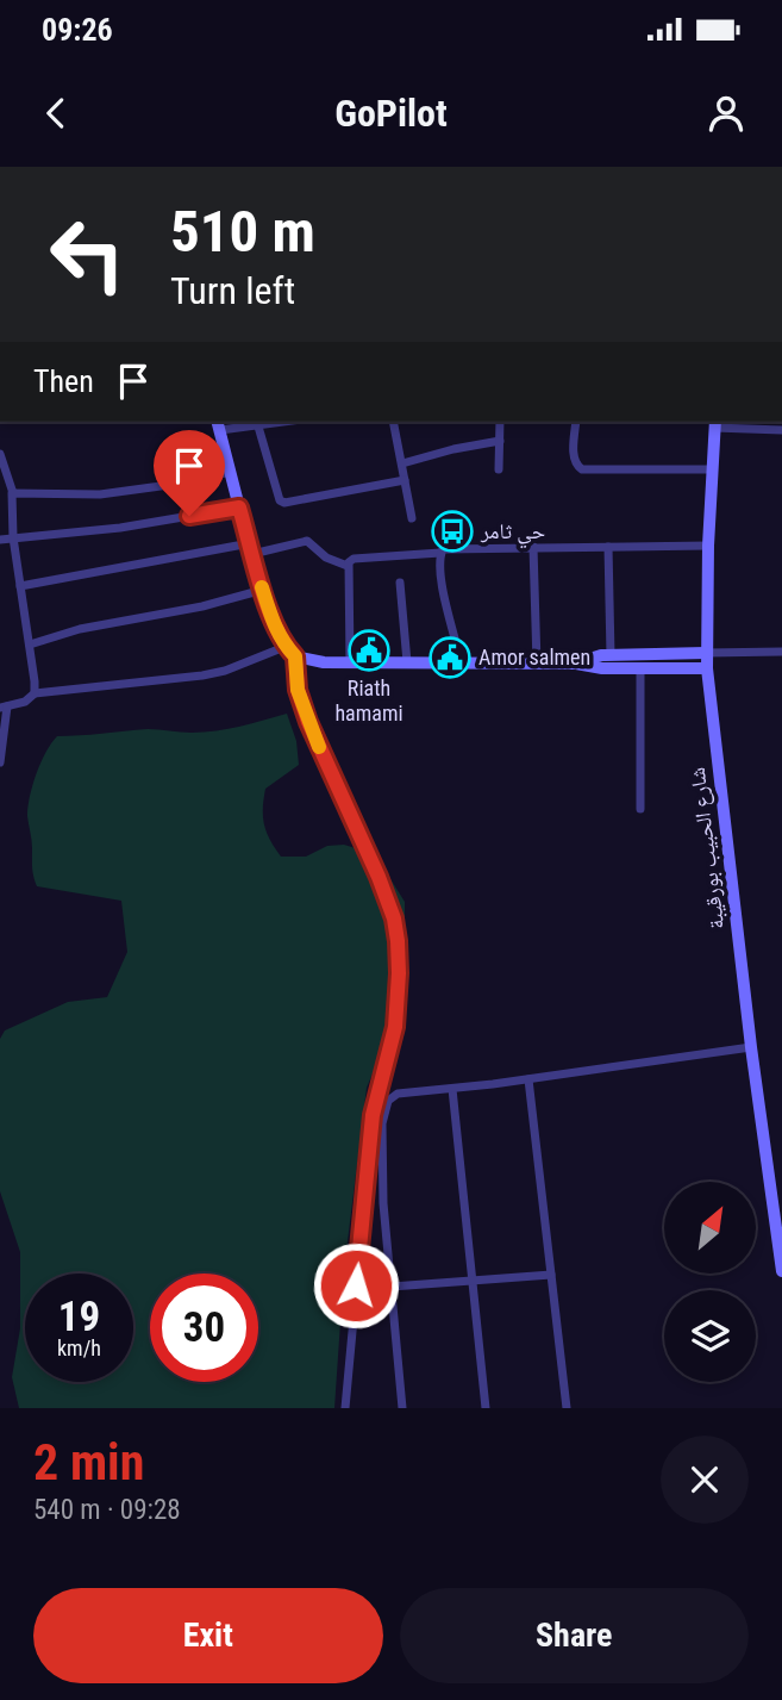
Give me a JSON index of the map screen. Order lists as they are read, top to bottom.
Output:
{
  "streets": {
    "main road": ["شارع الحبيب بورقيبة"]
  },
  "places": {
    "bus stop": ["حي ثامر"],
    "public building": ["Riath hamami", "Amor salmen"]
  },
  "north": "top right",
  "page": {
    "status": "09:26",
    "header": "GoPilot",
    "turn": ["510 m", "Turn left"],
    "then": "Then",
    "speed": "19 km/h",
    "limit": "30",
    "heading": ["2 min", "540 m · 09:28"],
    "buttons": ["Exit", "Share"]
  }
}
